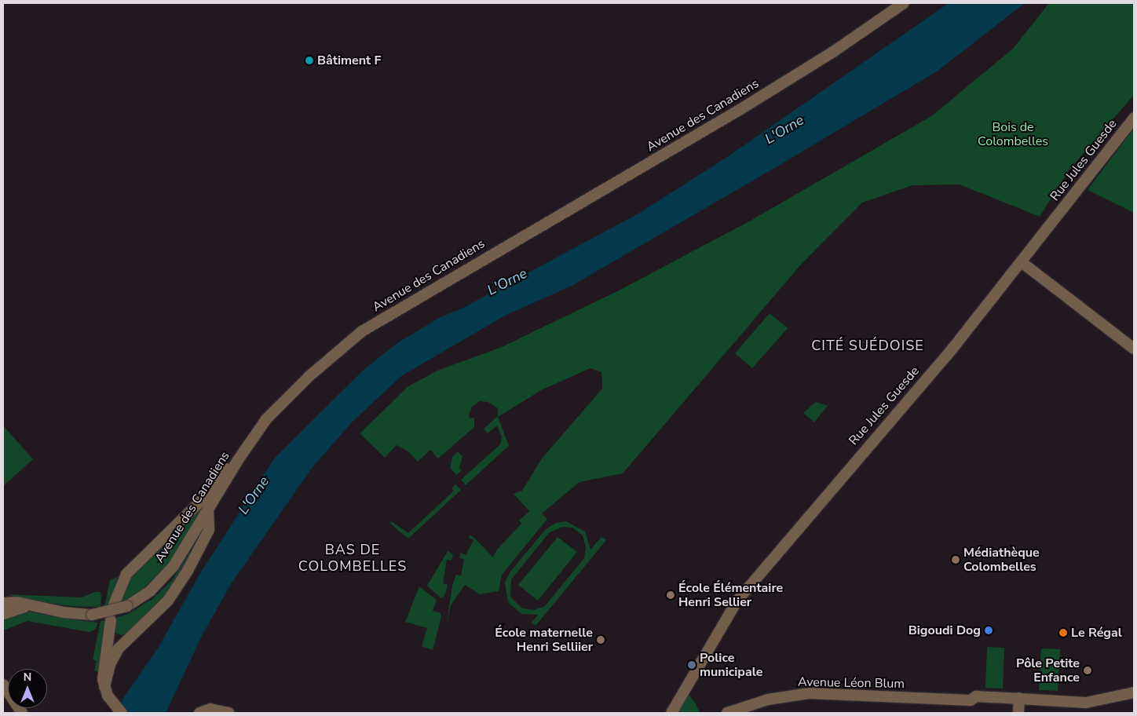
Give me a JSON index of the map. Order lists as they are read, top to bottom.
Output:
{
  "streets": {
    "street": ["Avenue des Canadiens", "Rue Jules Guesde", "Avenue Léon Blum"]
  },
  "districts": ["CITÉ SUÉDOISE", "BAS DE COLOMBELLES"],
  "water": ["L'Orne"],
  "parks": ["Bois de Colombelles"],
  "places": [
    "Bâtiment F",
    "Médiathèque Colombelles",
    "École Élémentaire Henri Sellier",
    "Bigoudi Dog",
    "Le Régal",
    "École maternelle Henri Selliier",
    "Police municipale",
    "Pôle Petite Enfance"
  ],
  "north": "top"
}
